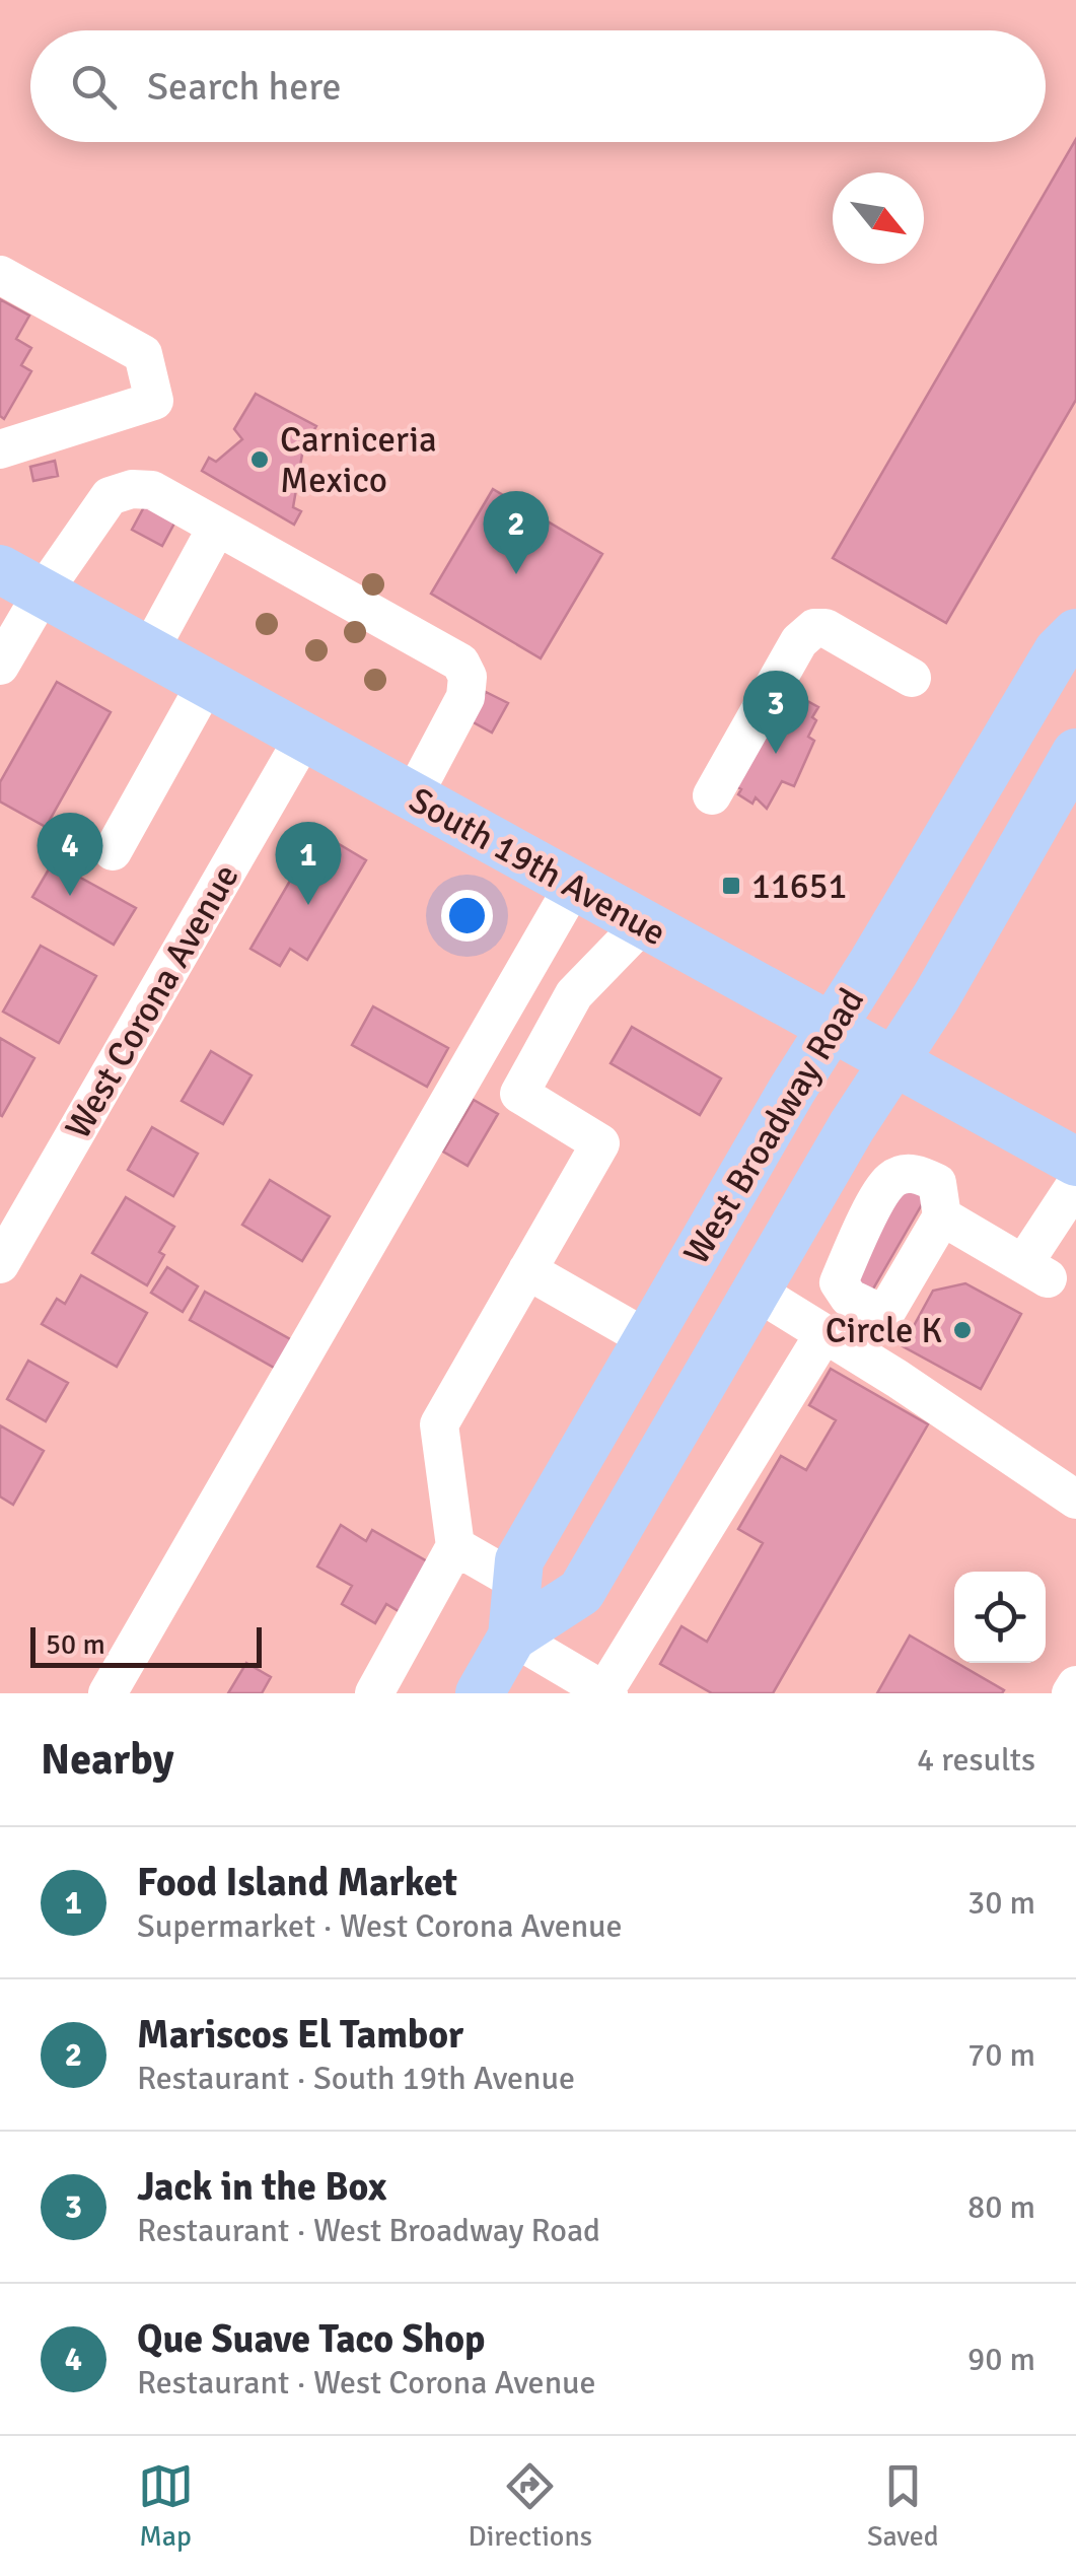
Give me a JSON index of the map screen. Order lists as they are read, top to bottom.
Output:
{
  "streets": {
    "main road": ["South 19th Avenue", "West Broadway Road"],
    "street": ["West Corona Avenue"]
  },
  "crossings": [
    ["South 19th Avenue", "West Corona Avenue"],
    ["South 19th Avenue", "West Broadway Road"]
  ],
  "places": {
    "other": ["Carniceria Mexico", "Circle K"],
    "transit": ["11651"]
  },
  "scale_bar": "50 m",
  "north": "bottom right",
  "page": {
    "search": "Search here",
    "pins": [
      "2",
      "3",
      "4",
      "1"
    ],
    "scale": "50 m",
    "heading": ["Nearby", "4 results"],
    "list": [
      {
        "mark": "1",
        "name": "Food Island Market",
        "note": "Supermarket · West Corona Avenue",
        "value": "30 m"
      },
      {
        "mark": "2",
        "name": "Mariscos El Tambor",
        "note": "Restaurant · South 19th Avenue",
        "value": "70 m"
      },
      {
        "mark": "3",
        "name": "Jack in the Box",
        "note": "Restaurant · West Broadway Road",
        "value": "80 m"
      },
      {
        "mark": "4",
        "name": "Que Suave Taco Shop",
        "note": "Restaurant · West Corona Avenue",
        "value": "90 m"
      }
    ],
    "nav": ["Map", "Directions", "Saved"]
  }
}
